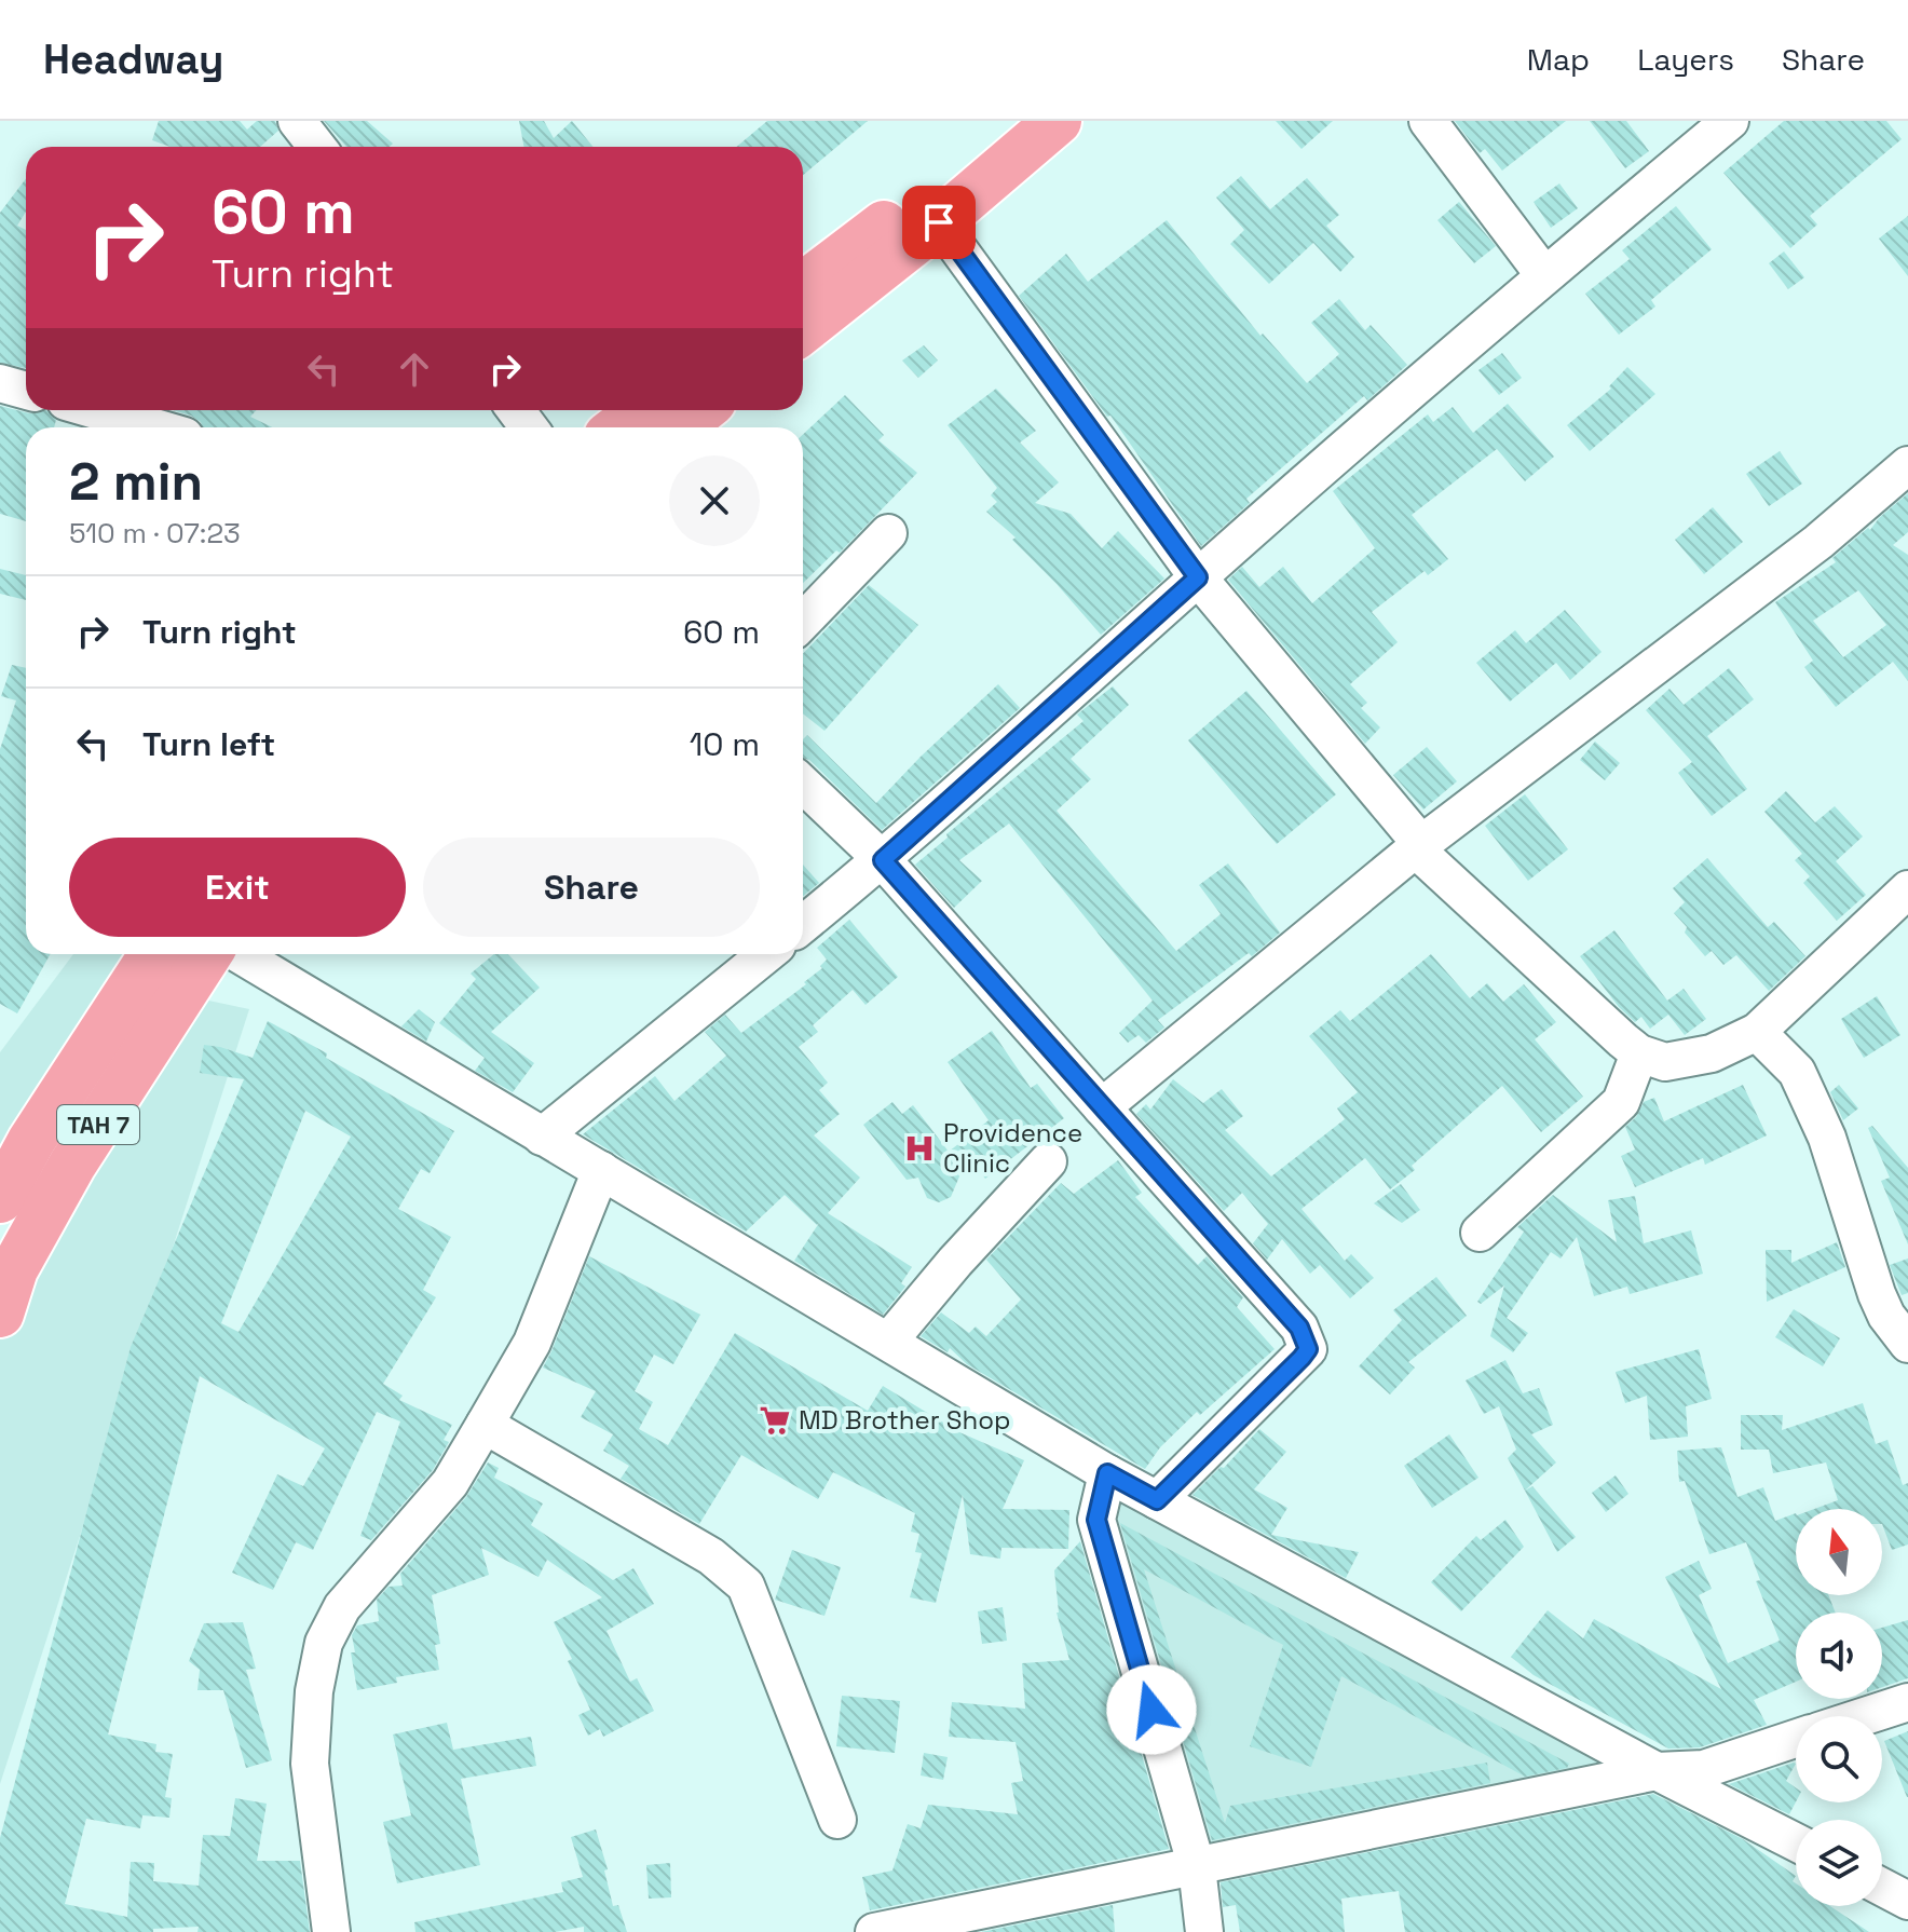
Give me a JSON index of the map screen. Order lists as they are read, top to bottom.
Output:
{
  "streets": {
    "highway": ["TAH 7"]
  },
  "places": {
    "hospital": ["Providence Clinic"],
    "supermarket": ["MD Brother Shop"]
  },
  "north": "top",
  "page": {
    "header": "Headway",
    "nav": ["Map", "Layers", "Share"],
    "turn": ["60 m", "Turn right"],
    "heading": ["2 min", "510 m · 07:23"],
    "list": [
      {
        "name": "Turn right",
        "value": "60 m"
      },
      {
        "name": "Turn left",
        "value": "10 m"
      }
    ],
    "buttons": ["Exit", "Share"]
  }
}
